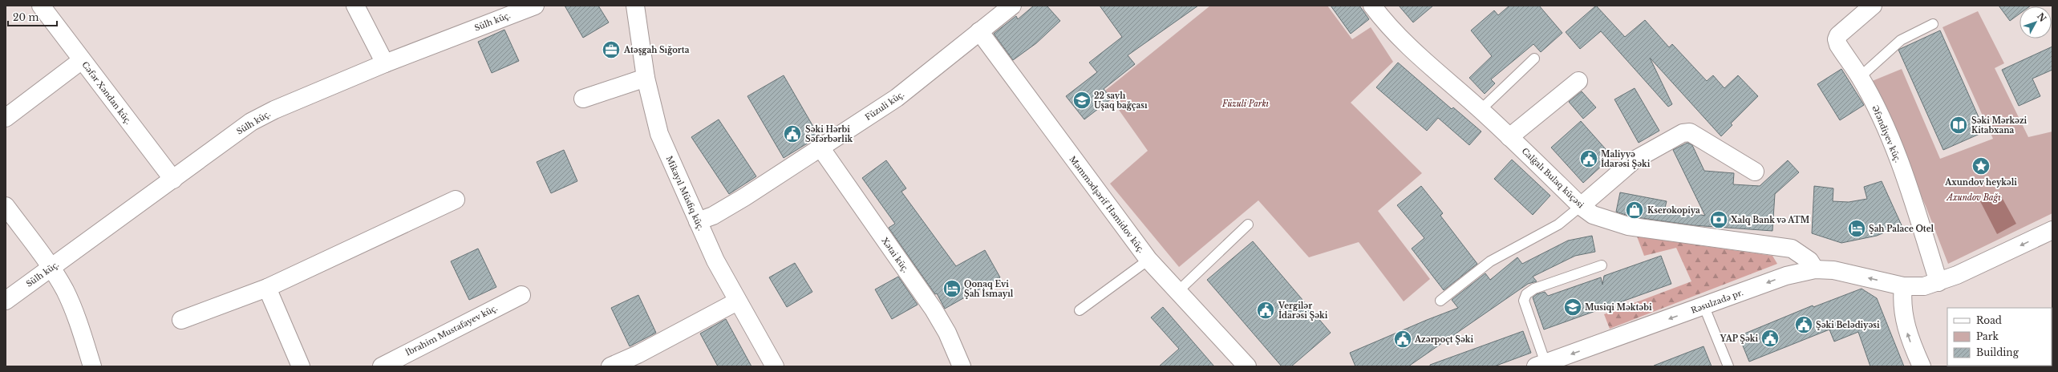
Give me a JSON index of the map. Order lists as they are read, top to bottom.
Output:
{
  "streets": {
    "street": [
      "Sülh küç.",
      "Cəfər Xəndan küç.",
      "Füzuli küç.",
      "Əfəndiyev küç.",
      "Calğalı Bulaq küçəsi",
      "Mikayıl Müsfiq küç.",
      "Məmmədşərif Həmidov küç.",
      "Xətai küç.",
      "Rəsulzadə pr.",
      "İbrahim Mustafayev küç."
    ]
  },
  "crossings": [
    ["Sülh küç.", "Cəfər Xəndan küç."],
    ["Füzuli küç.", "Mikayıl Müsfiq küç."],
    ["Füzuli küç.", "Məmmədşərif Həmidov küç."],
    ["Füzuli küç.", "Xətai küç."],
    ["Əfəndiyev küç.", "Rəsulzadə pr."],
    ["Calğalı Bulaq küçəsi", "Rəsulzadə pr."]
  ],
  "one_way": ["Rəsulzadə pr."],
  "parks": ["Füzuli Parkı", "Axundov Bağı"],
  "places": {
    "office": ["Atəşgah Sığorta"],
    "school or university": ["22 saylı Uşaq bağçası", "Musiqi Məktəbi"],
    "library": ["Şəki Mərkəzi Kitabxana"],
    "public building": [
      "Şəki Hərbi Səfərbərlik",
      "Maliyyə İdarəsi Şəki",
      "Vergilər İdarəsi Şəki",
      "Şəki Belədiyəsi",
      "YAP Şəki",
      "Azərpoçt Şəki"
    ],
    "place": ["Axundov heykəli"],
    "shop": ["Kserokopiya"],
    "bank": ["Xalq Bank və ATM"],
    "hotel": ["Şah Palace Otel", "Qonaq Evi Şah İsmayıl"]
  },
  "legend": ["Road", "Park", "Building"],
  "scale_bar": "20 m",
  "north": "top right"
}
